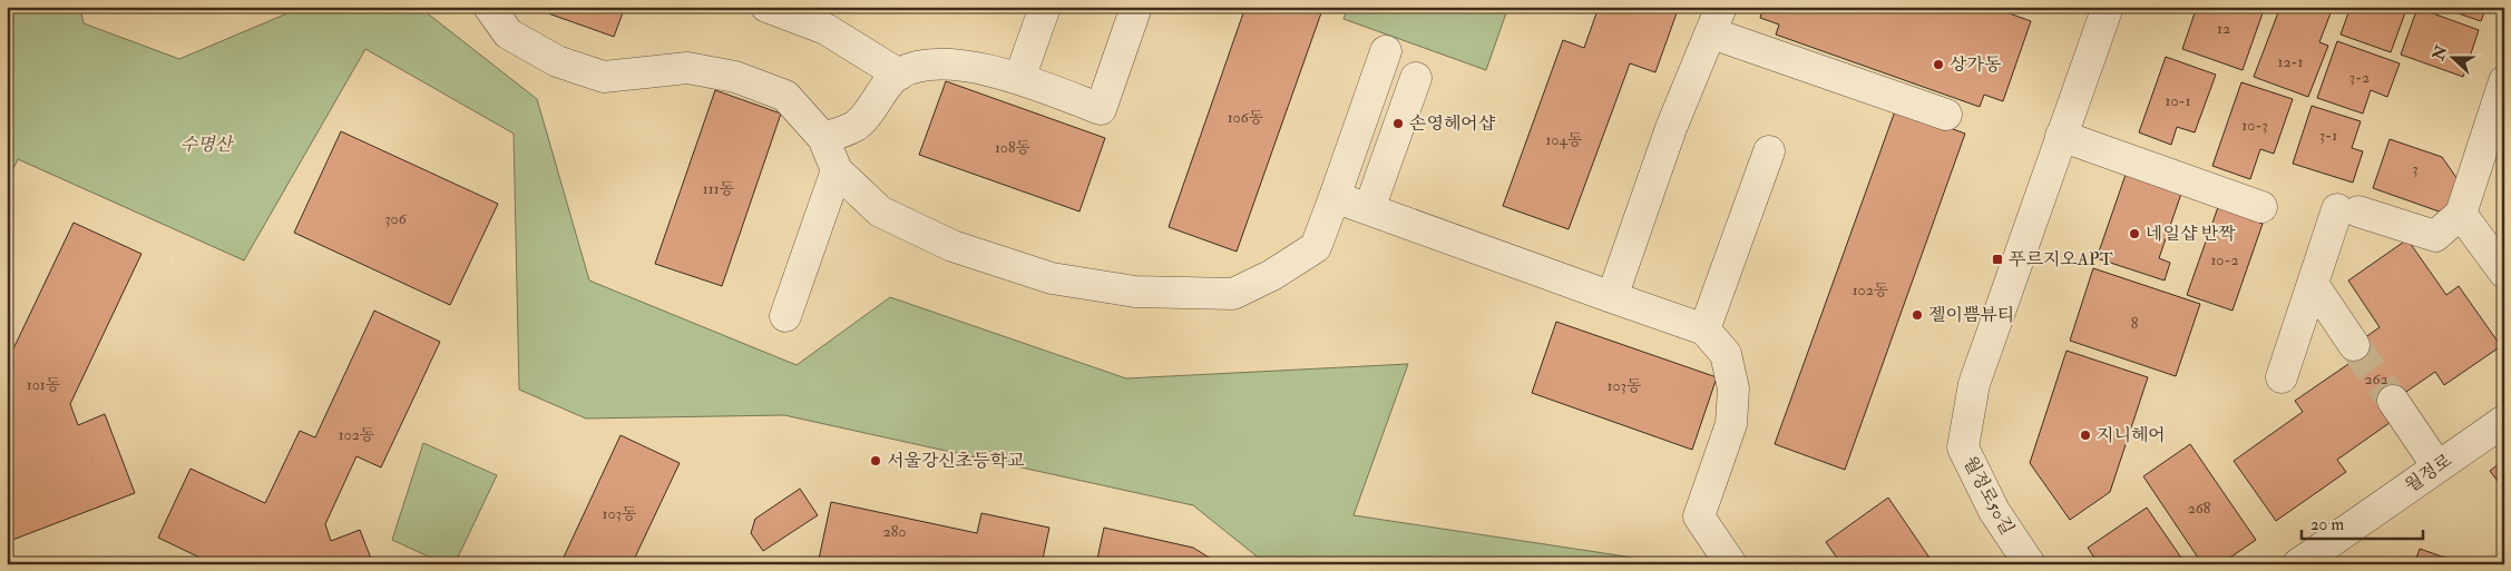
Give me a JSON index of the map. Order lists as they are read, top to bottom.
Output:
{
  "streets": {
    "street": ["월정로", "월정로50길"]
  },
  "parks": ["수명산"],
  "places": {
    "other": [
      "상가동",
      "손영헤어샵",
      "네일샵 반짝",
      "젤이쁨뷰티",
      "지니헤어",
      "서울강신초등학교"
    ],
    "transit": ["푸르지오APT"]
  },
  "house_numbers": [
    "12",
    "12-1",
    "3-2",
    "10-1",
    "106동",
    "10-3",
    "3-1",
    "104동",
    "108동",
    "3",
    "111동",
    "306",
    "10-2",
    "102동",
    "8",
    "262",
    "101동",
    "103동",
    "102동",
    "268",
    "103동",
    "280"
  ],
  "scale_bar": "20 m",
  "north": "left"
}
